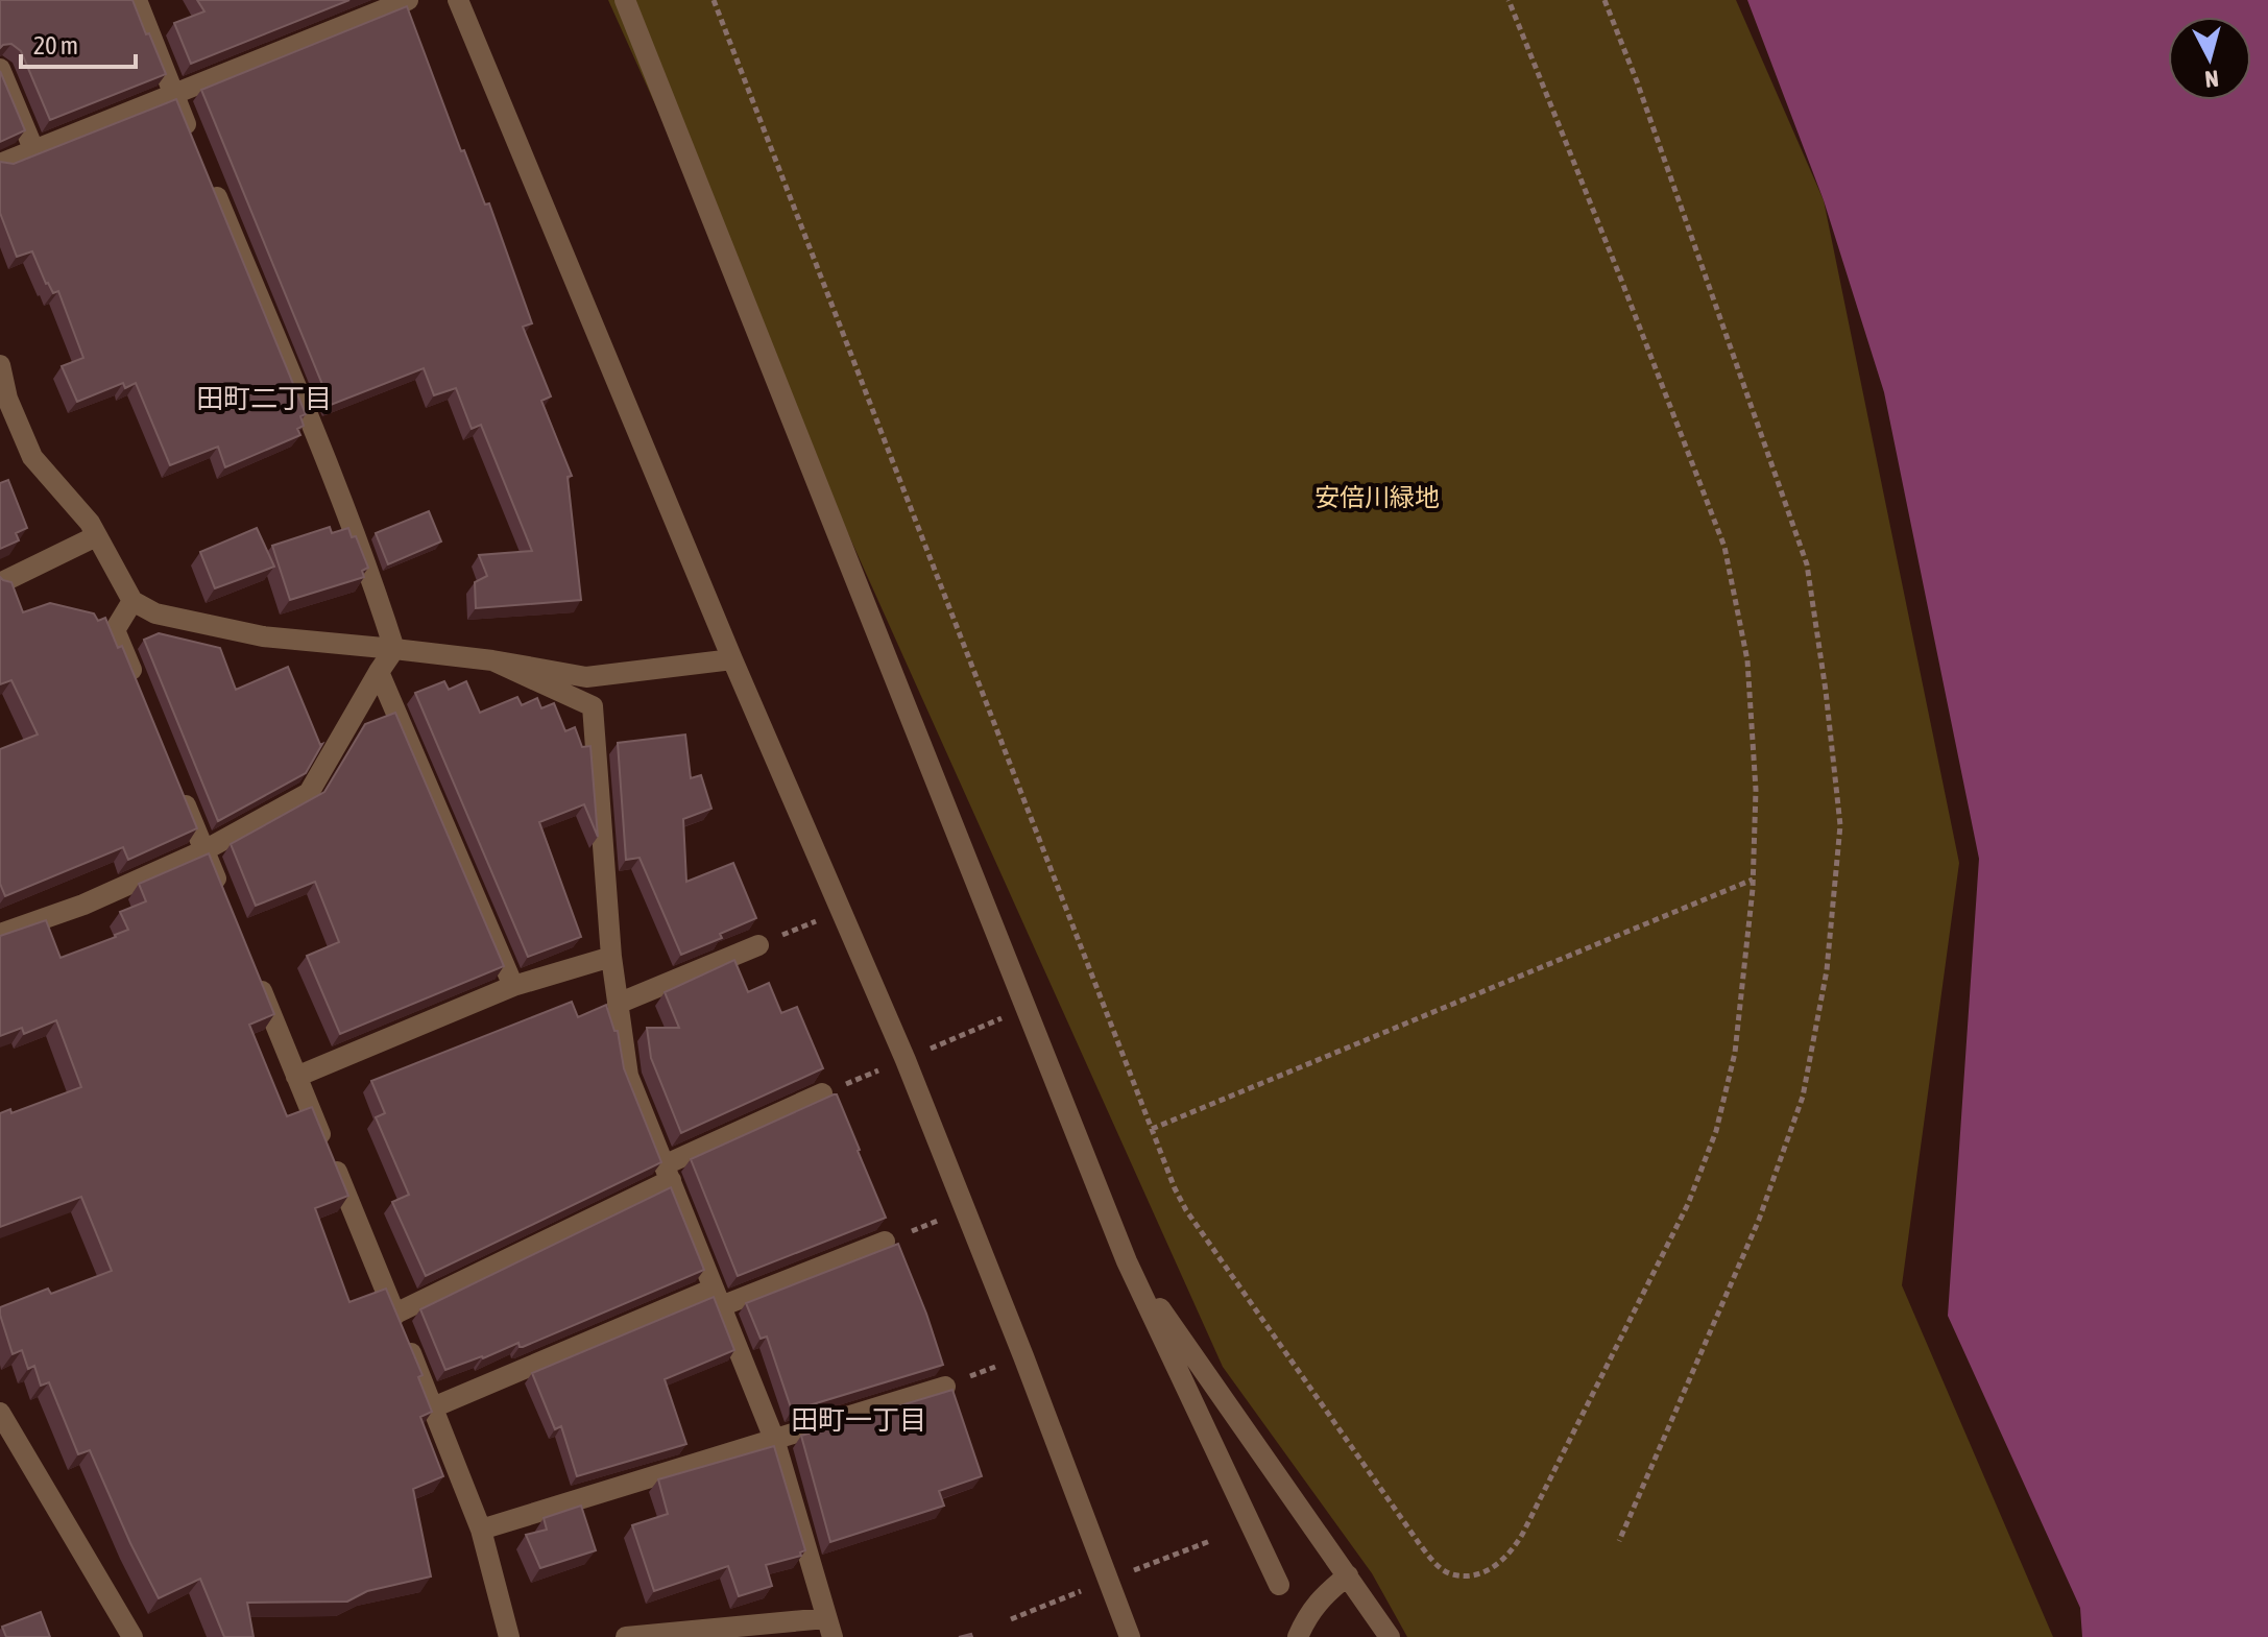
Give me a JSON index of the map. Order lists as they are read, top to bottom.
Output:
{
  "districts": ["田町二丁目", "田町一丁目"],
  "parks": ["安倍川緑地"],
  "scale_bar": "20 m",
  "north": "bottom"
}
